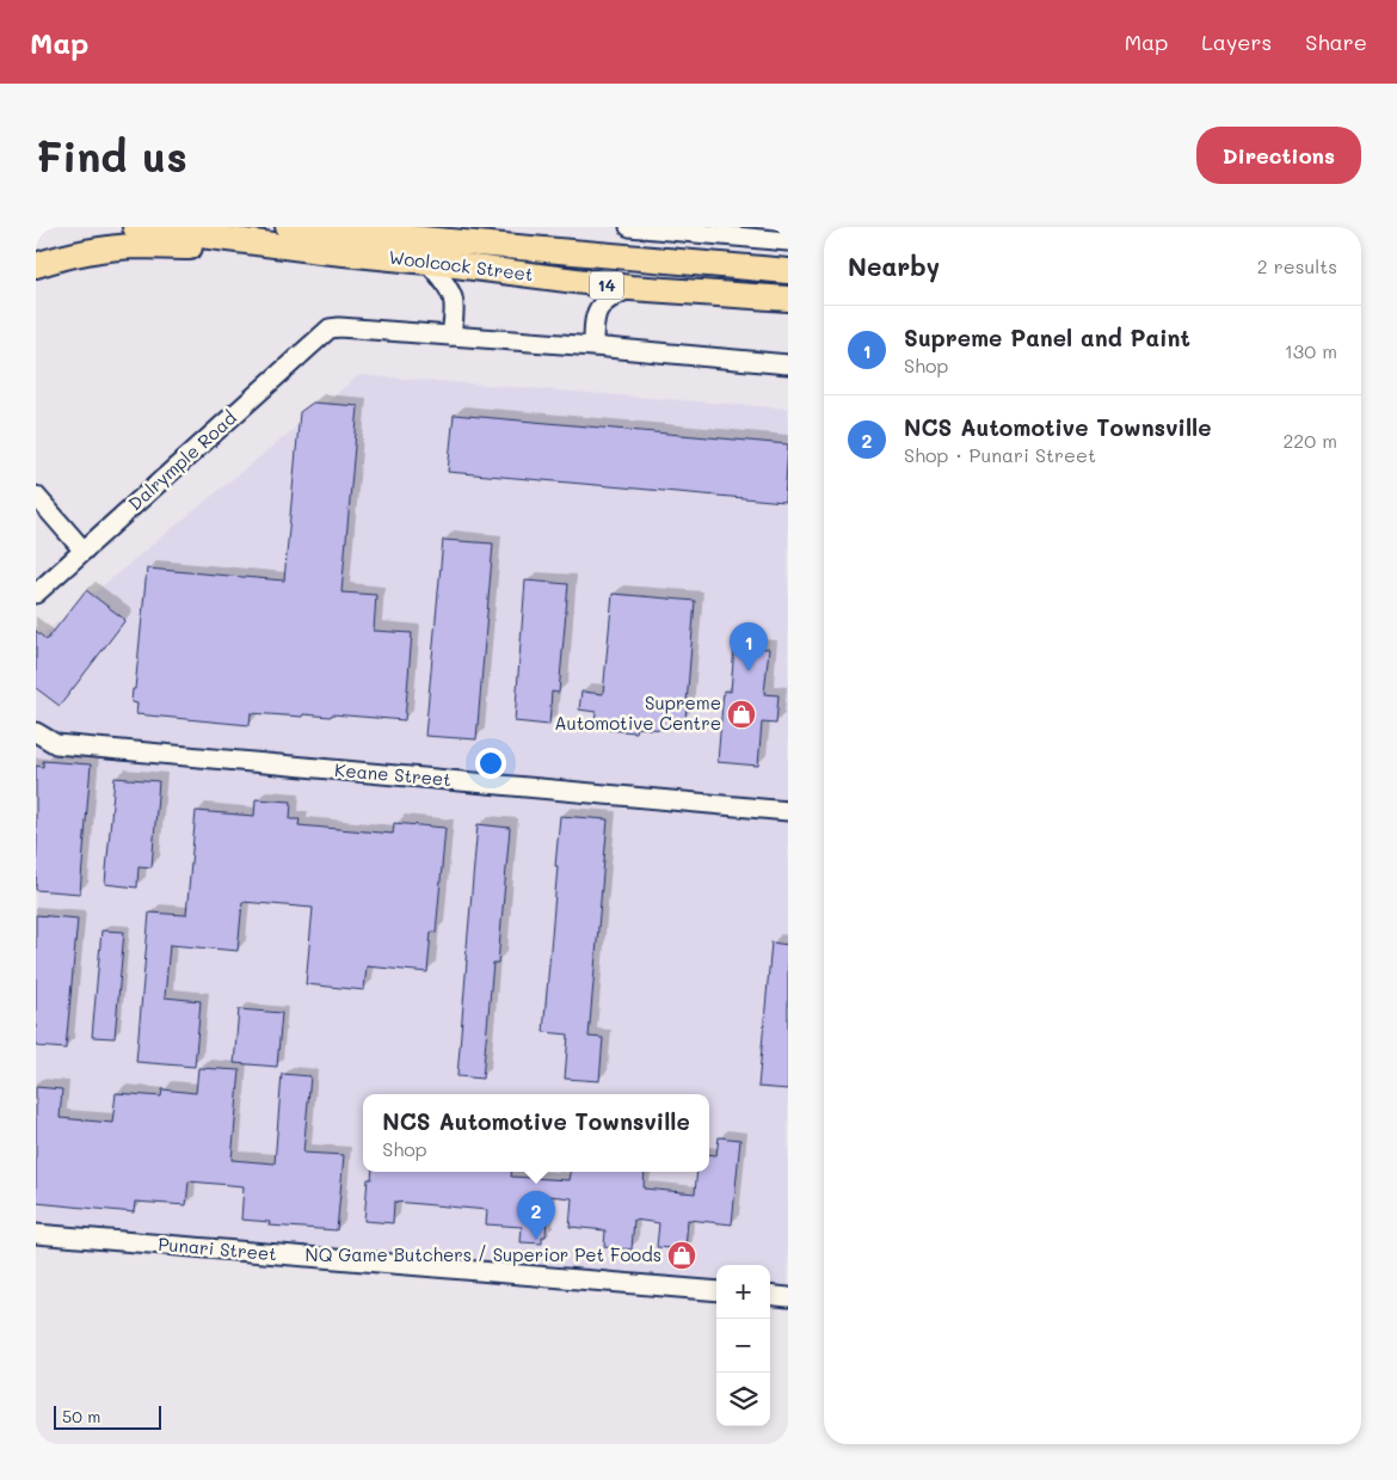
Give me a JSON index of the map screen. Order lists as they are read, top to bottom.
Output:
{
  "streets": {
    "main road": ["Woolcock Street", "14"],
    "street": ["Dalrymple Road", "Keane Street", "Punari Street"]
  },
  "places": {
    "shop": ["Supreme Automotive Centre", "NQ Game Butchers / Superior Pet Foods"]
  },
  "scale_bar": "50 m",
  "page": {
    "header": "Map",
    "nav": ["Map", "Layers", "Share"],
    "buttons": "Directions",
    "title": "Find us",
    "heading": ["Nearby", "2 results"],
    "list": [
      {
        "mark": "1",
        "name": "Supreme Panel and Paint",
        "note": "Shop",
        "value": "130 m"
      },
      {
        "mark": "2",
        "name": "NCS Automotive Townsville",
        "note": "Shop · Punari Street",
        "value": "220 m"
      }
    ],
    "pins": ["1", "2"],
    "popup": ["NCS Automotive Townsville", "Shop"],
    "map_buttons": ["+", "−"],
    "scale": "50 m"
  }
}
